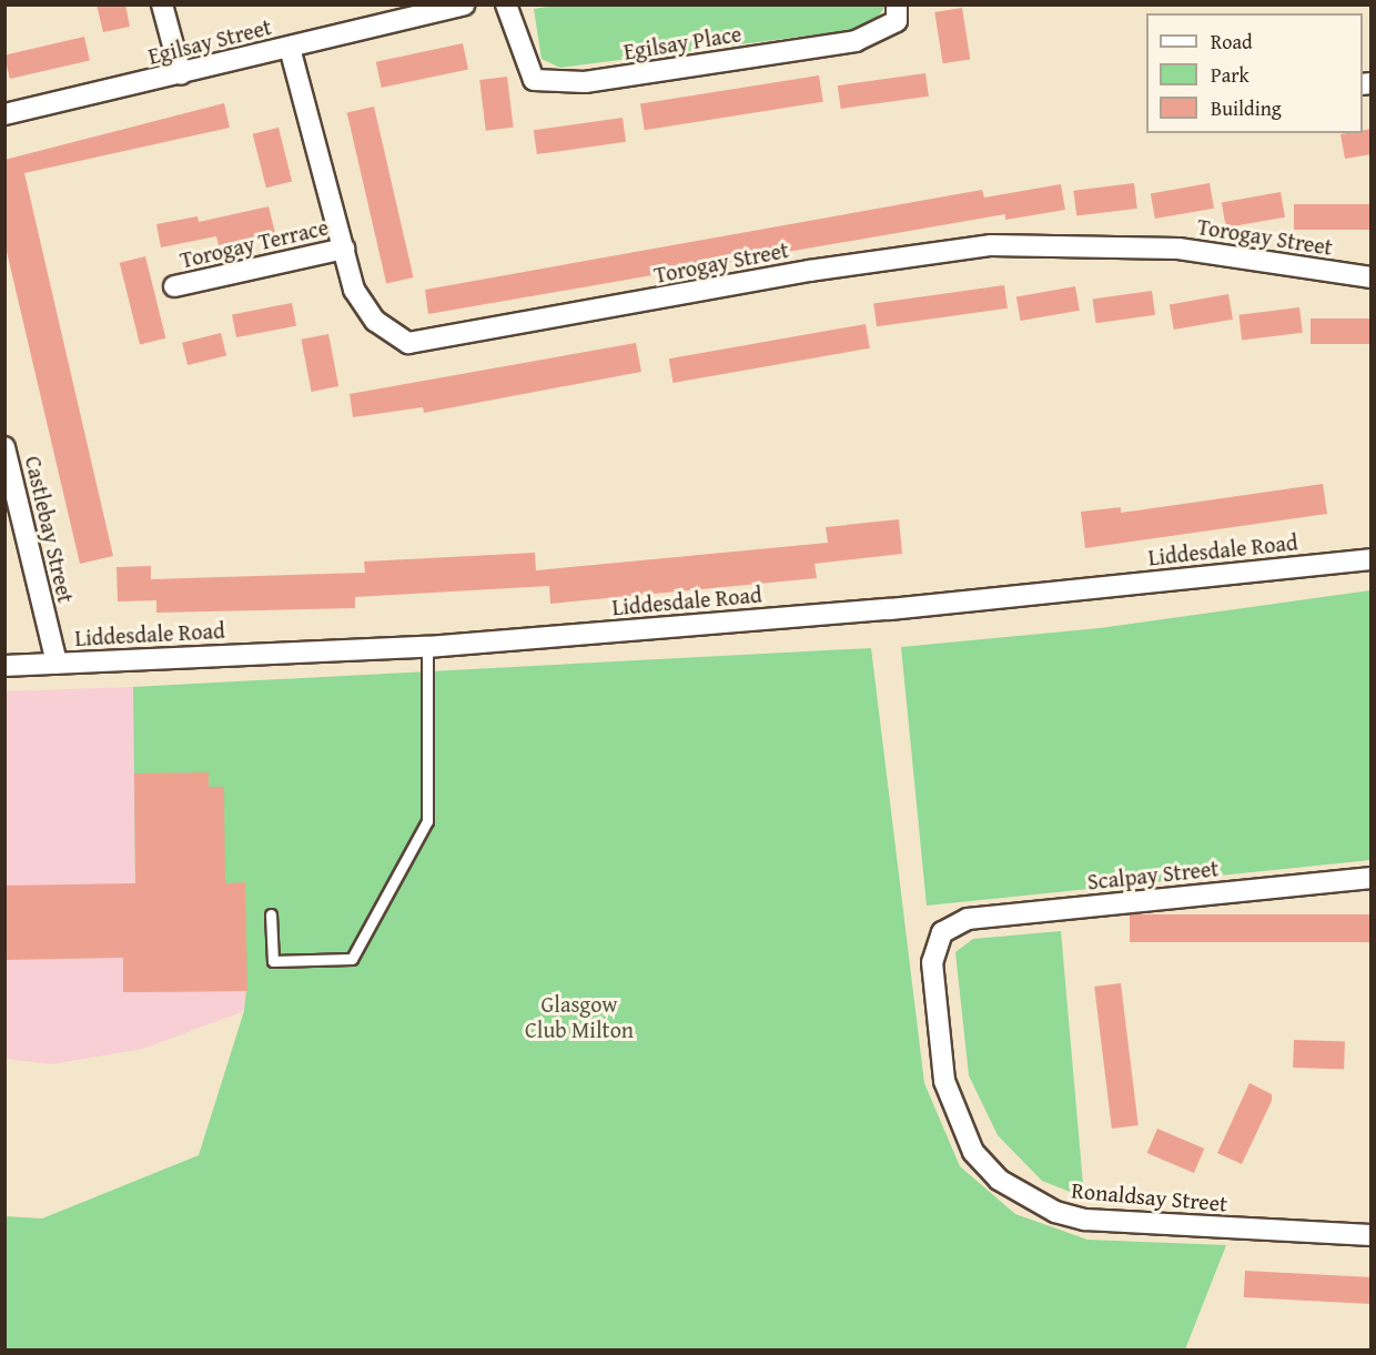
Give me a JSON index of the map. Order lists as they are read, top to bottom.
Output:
{
  "streets": {
    "street": [
      "Egilsay Street",
      "Egilsay Place",
      "Torogay Street",
      "Torogay Terrace",
      "Castlebay Street",
      "Liddesdale Road",
      "Scalpay Street",
      "Ronaldsay Street"
    ]
  },
  "crossings": [
    ["Egilsay Street", "Torogay Street"],
    ["Torogay Street", "Torogay Terrace"],
    ["Castlebay Street", "Liddesdale Road"],
    ["Scalpay Street", "Ronaldsay Street"]
  ],
  "parks": ["Glasgow Club Milton"],
  "legend": ["Road", "Park", "Building"]
}
